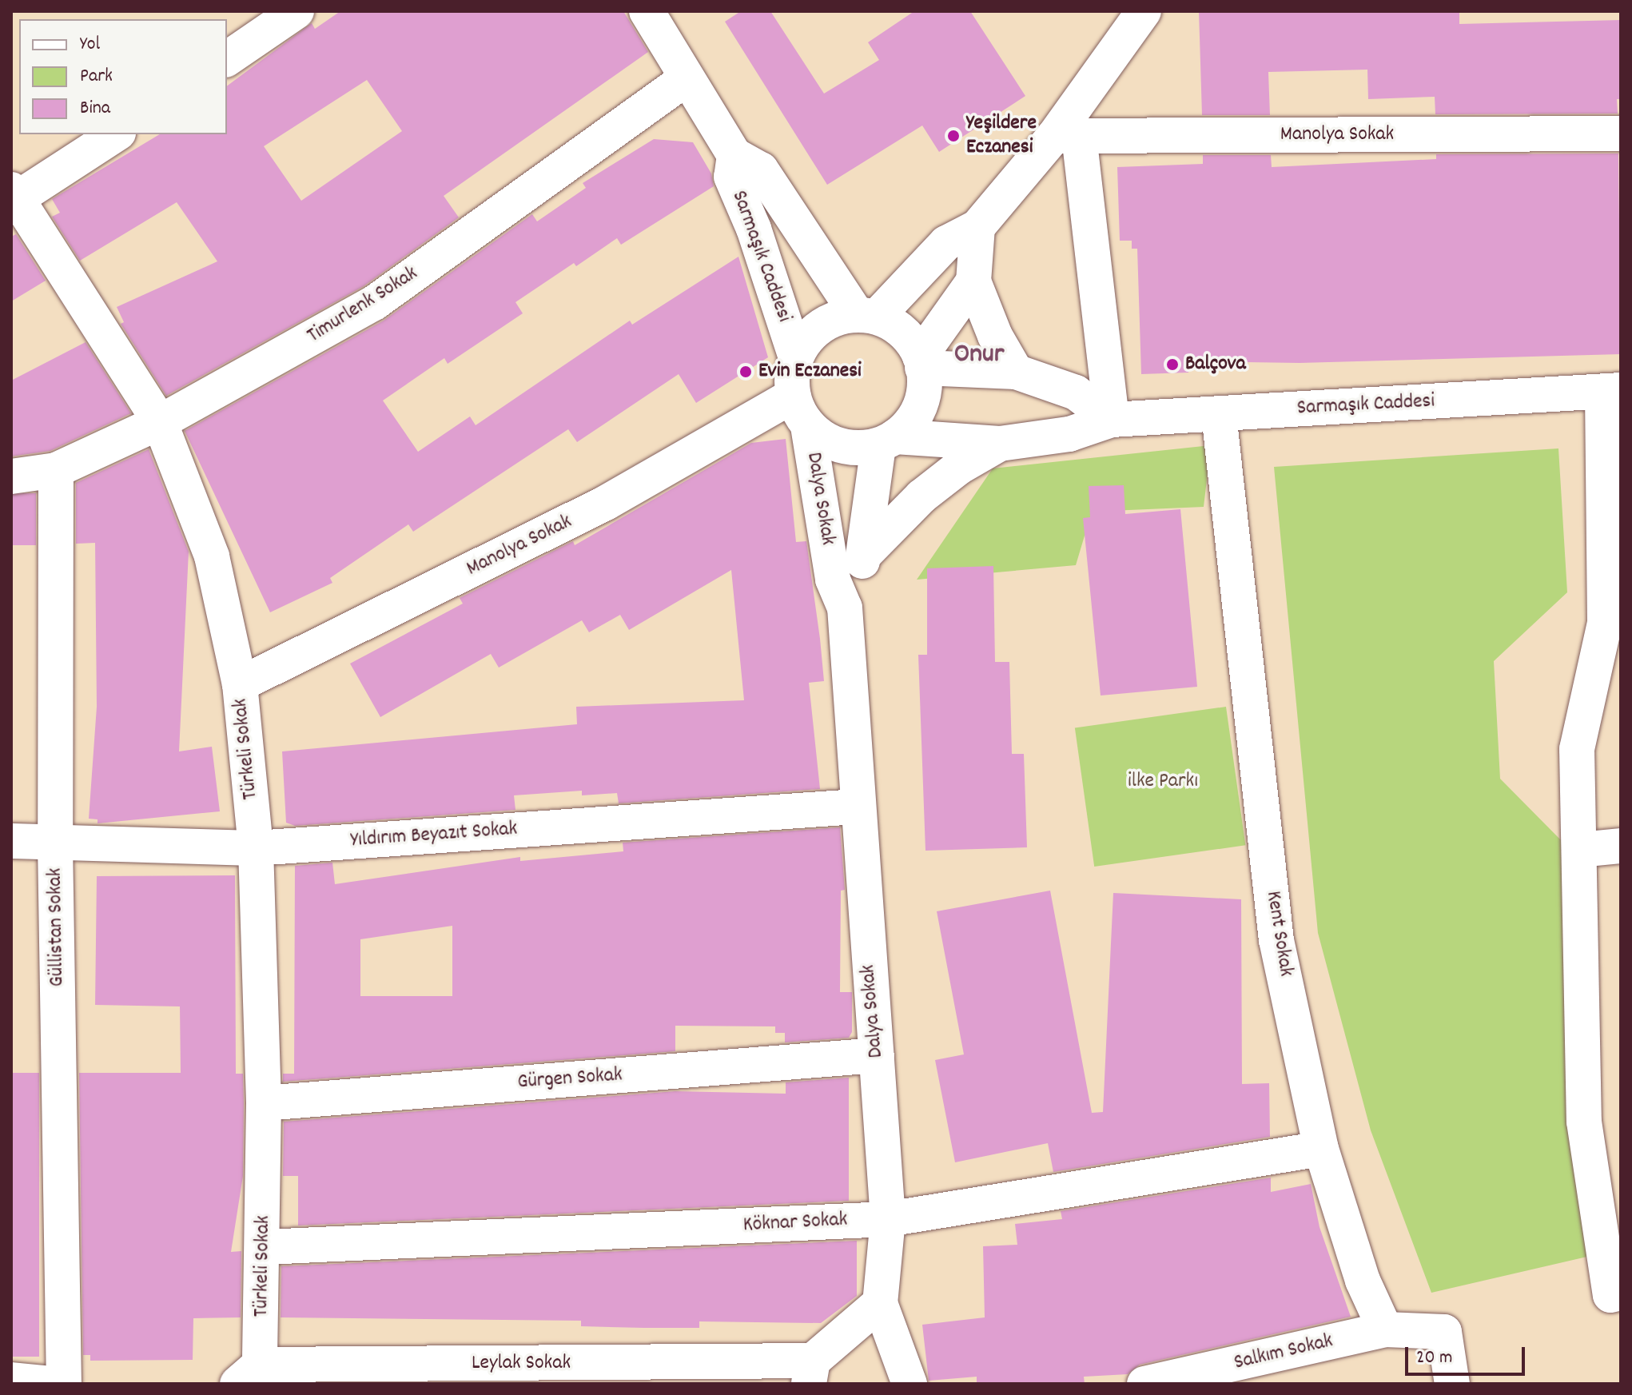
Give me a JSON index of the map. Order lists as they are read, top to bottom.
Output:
{
  "streets": {
    "street": [
      "Manolya Sokak",
      "Sarmaşık Caddesi",
      "Timurlenk Sokak",
      "Dalya Sokak",
      "Türkeli Sokak",
      "Yıldırım Beyazıt Sokak",
      "Güllistan Sokak",
      "Kent Sokak",
      "Gürgen Sokak",
      "Köknar Sokak",
      "Salkım Sokak",
      "Leylak Sokak"
    ]
  },
  "crossings": [
    ["Manolya Sokak", "Sarmaşık Caddesi"],
    ["Manolya Sokak", "Dalya Sokak"],
    ["Manolya Sokak", "Türkeli Sokak"],
    ["Sarmaşık Caddesi", "Timurlenk Sokak"],
    ["Sarmaşık Caddesi", "Dalya Sokak"],
    ["Sarmaşık Caddesi", "Kent Sokak"],
    ["Timurlenk Sokak", "Türkeli Sokak"],
    ["Timurlenk Sokak", "Güllistan Sokak"],
    ["Dalya Sokak", "Yıldırım Beyazıt Sokak"],
    ["Dalya Sokak", "Gürgen Sokak"],
    ["Dalya Sokak", "Köknar Sokak"],
    ["Türkeli Sokak", "Yıldırım Beyazıt Sokak"],
    ["Türkeli Sokak", "Gürgen Sokak"],
    ["Türkeli Sokak", "Köknar Sokak"],
    ["Türkeli Sokak", "Leylak Sokak"],
    ["Yıldırım Beyazıt Sokak", "Güllistan Sokak"],
    ["Kent Sokak", "Köknar Sokak"],
    ["Kent Sokak", "Salkım Sokak"]
  ],
  "districts": ["Onur"],
  "parks": ["ilke Parkı"],
  "places": ["Yeşildere Eczanesi", "Balçova", "Evin Eczanesi"],
  "legend": ["Yol", "Park", "Bina"],
  "scale_bar": "20 m"
}
